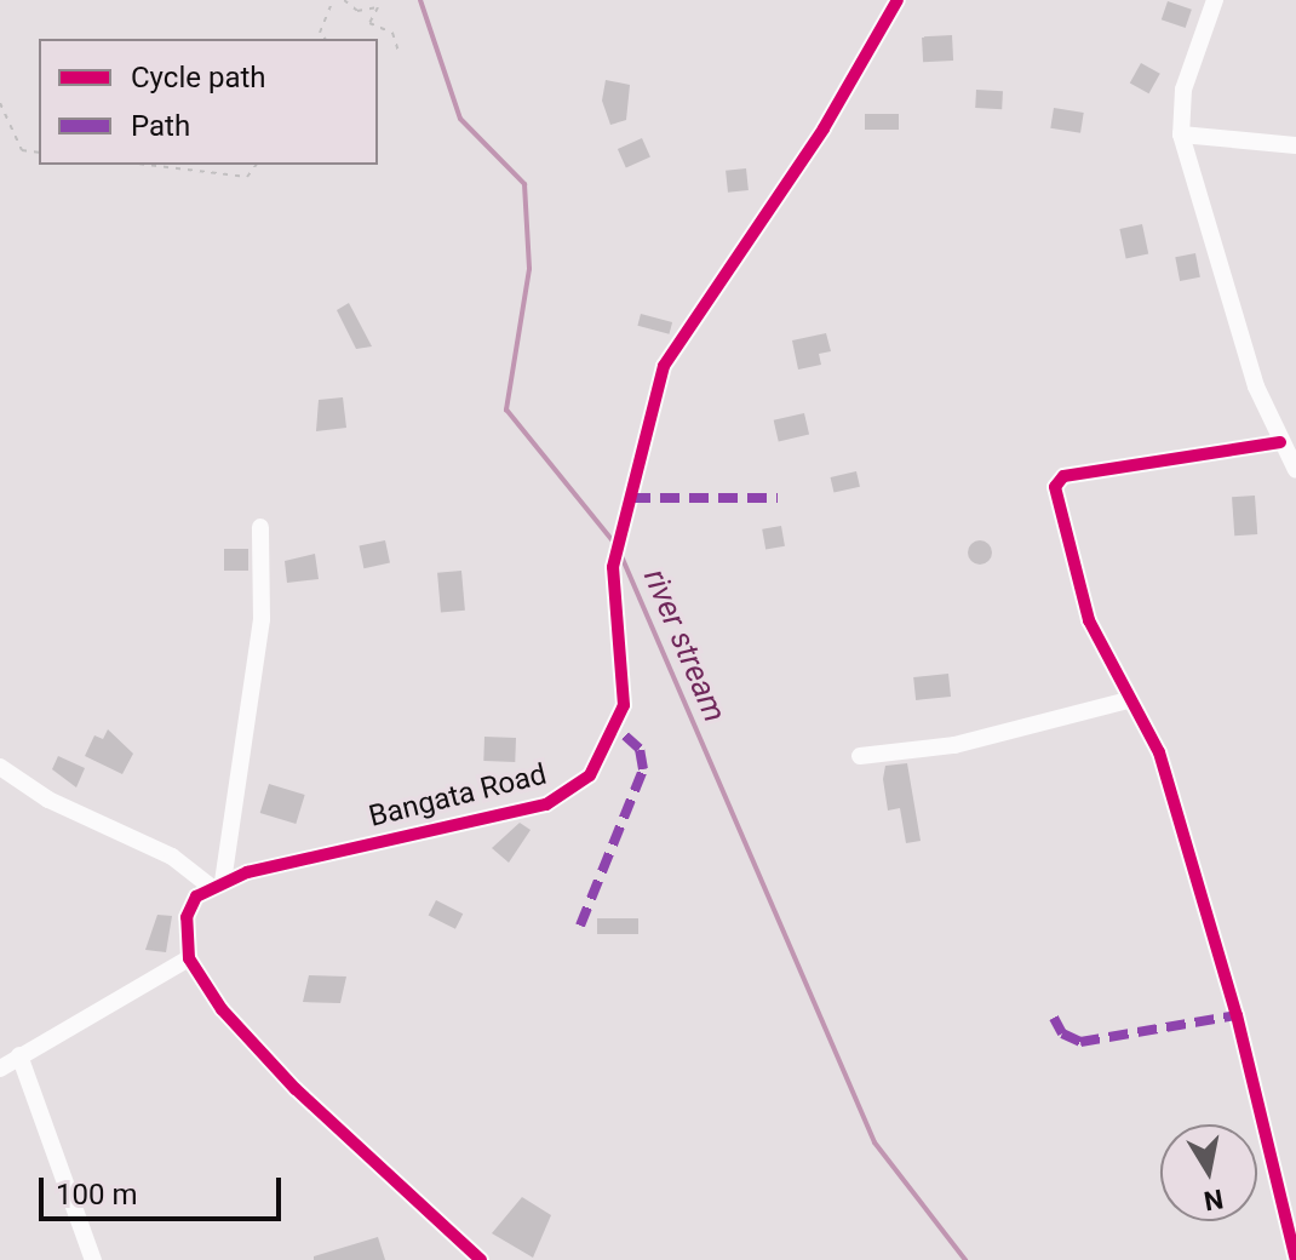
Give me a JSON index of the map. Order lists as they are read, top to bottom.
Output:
{
  "streets": {
    "street": ["Bangata Road"]
  },
  "water": ["river stream"],
  "legend": ["Cycle path", "Path"],
  "scale_bar": "100 m",
  "north": "bottom"
}
